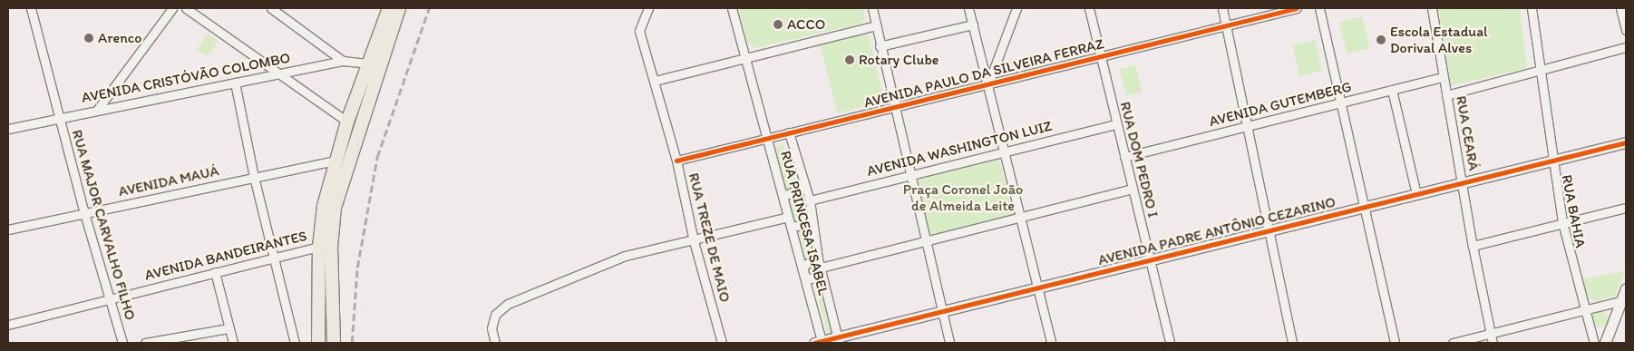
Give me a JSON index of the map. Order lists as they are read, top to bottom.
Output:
{
  "streets": {
    "street": [
      "AVENIDA PAULO DA SILVEIRA FERRAZ",
      "AVENIDA CRISTÓVÃO COLOMBO",
      "AVENIDA GUTEMBERG",
      "RUA CEARÁ",
      "AVENIDA WASHINGTON LUIZ",
      "RUA DOM PEDRO I",
      "AVENIDA MAUÁ",
      "RUA BAHIA",
      "RUA PRINCESA ISABEL",
      "RUA MAJOR CARVALHO FILHO",
      "AVENIDA PADRE ANTÔNIO CEZARINO",
      "RUA TREZE DE MAIO",
      "AVENIDA BANDEIRANTES"
    ]
  },
  "crossings": [
    ["AVENIDA PAULO DA SILVEIRA FERRAZ", "RUA DOM PEDRO I"],
    ["AVENIDA PAULO DA SILVEIRA FERRAZ", "RUA PRINCESA ISABEL"],
    ["AVENIDA PAULO DA SILVEIRA FERRAZ", "RUA TREZE DE MAIO"],
    ["AVENIDA CRISTÓVÃO COLOMBO", "RUA MAJOR CARVALHO FILHO"],
    ["AVENIDA GUTEMBERG", "RUA CEARÁ"],
    ["AVENIDA GUTEMBERG", "RUA DOM PEDRO I"],
    ["RUA CEARÁ", "AVENIDA PADRE ANTÔNIO CEZARINO"],
    ["AVENIDA WASHINGTON LUIZ", "RUA DOM PEDRO I"],
    ["AVENIDA WASHINGTON LUIZ", "RUA PRINCESA ISABEL"],
    ["RUA DOM PEDRO I", "AVENIDA PADRE ANTÔNIO CEZARINO"],
    ["AVENIDA MAUÁ", "RUA MAJOR CARVALHO FILHO"],
    ["RUA BAHIA", "AVENIDA PADRE ANTÔNIO CEZARINO"],
    ["RUA PRINCESA ISABEL", "AVENIDA PADRE ANTÔNIO CEZARINO"],
    ["RUA MAJOR CARVALHO FILHO", "AVENIDA BANDEIRANTES"]
  ],
  "parks": ["Praça Coronel João de Almeida Leite"],
  "places": [
    "ACCO",
    "Arenco",
    "Escola Estadual Dorival Alves",
    "Rotary Clube"
  ]
}
